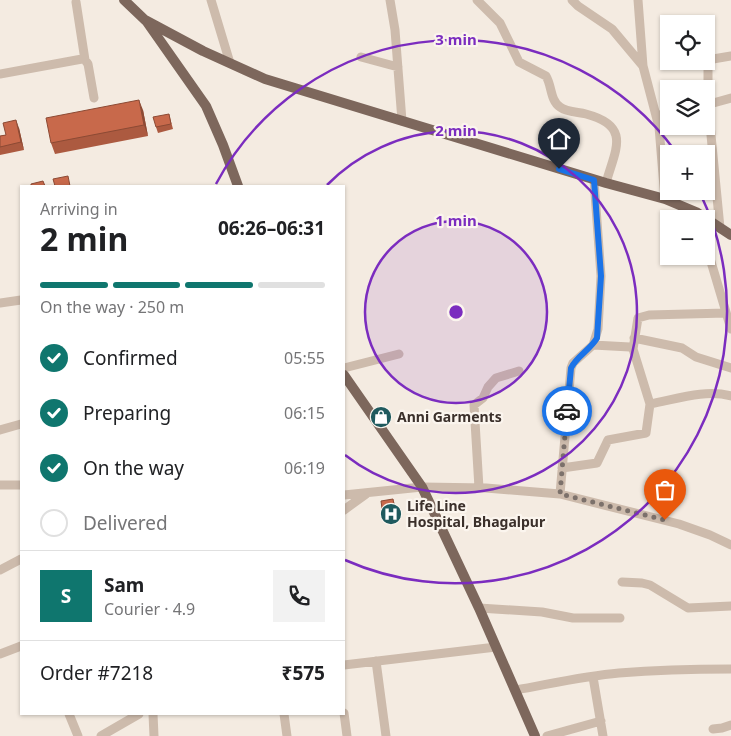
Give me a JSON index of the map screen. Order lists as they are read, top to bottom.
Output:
{
  "places": {
    "shop": ["Anni Garments"],
    "hospital": ["Life Line Hospital, Bhagalpur"]
  },
  "page": {
    "map_buttons": ["+", "−"],
    "heading": ["2 min", "Arriving in", "06:26–06:31"],
    "panel": [
      "Sam",
      "Courier · 4.9",
      "Order #7218",
      "₹575"
    ],
    "bar": "On the way · 250 m",
    "list": [
      ["Confirmed", "05:55"],
      ["Preparing", "06:15"],
      ["On the way", "06:19"],
      "Delivered"
    ],
    "round": "S"
  },
  "rings": ["3 min", "2 min", "1 min"]
}
